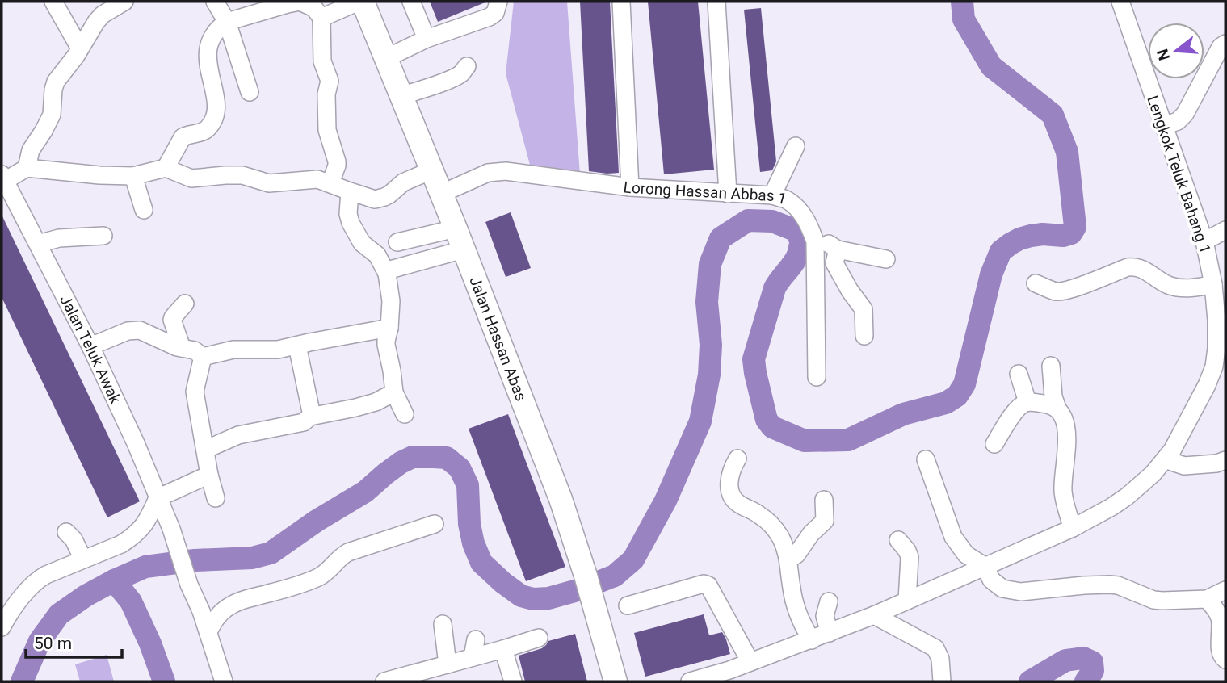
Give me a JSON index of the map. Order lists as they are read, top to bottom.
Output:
{
  "streets": {
    "main road": ["Jalan Hassan Abas"],
    "street": ["Lengkok Teluk Bahang 1", "Lorong Hassan Abbas 1", "Jalan Teluk Awak"]
  },
  "crossings": [
    ["Lorong Hassan Abbas 1", "Jalan Hassan Abas"]
  ],
  "scale_bar": "50 m",
  "north": "left"
}
